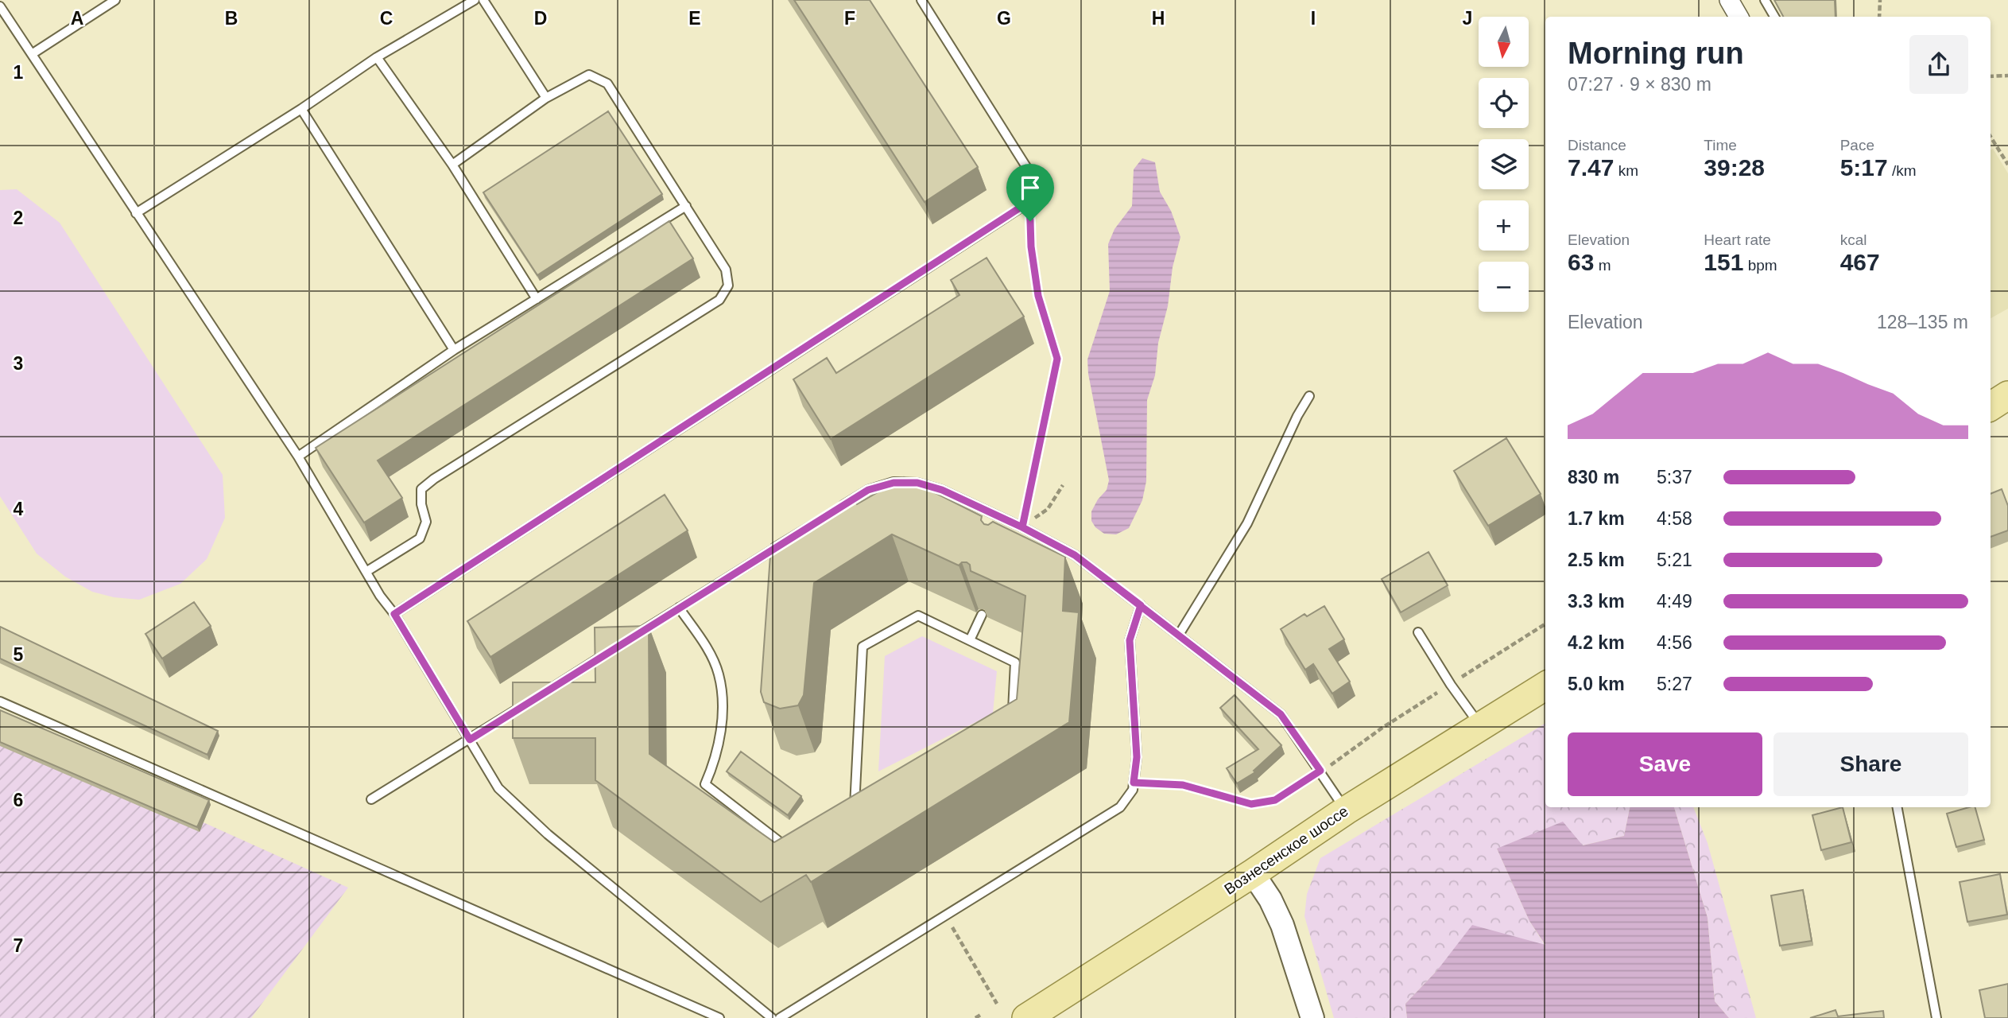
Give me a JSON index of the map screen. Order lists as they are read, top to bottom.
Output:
{
  "streets": {
    "main road": ["Вознесенское шоссе"]
  },
  "north": "bottom",
  "page": {
    "map_buttons": ["+", "−"],
    "heading": ["Morning run", "07:27 · 9 × 830 m"],
    "stats": [
      ["Distance", "7.47 km"],
      ["Time", "39:28"],
      ["Pace", "5:17 /km"],
      ["Elevation", "63 m"],
      ["Heart rate", "151 bpm"],
      ["kcal", "467"]
    ],
    "chart": ["Elevation", "128–135 m"],
    "list": [
      {
        "name": "830 m",
        "note": "5:37"
      },
      {
        "name": "1.7 km",
        "note": "4:58"
      },
      {
        "name": "2.5 km",
        "note": "5:21"
      },
      {
        "name": "3.3 km",
        "note": "4:49"
      },
      {
        "name": "4.2 km",
        "note": "4:56"
      },
      {
        "name": "5.0 km",
        "note": "5:27"
      }
    ],
    "buttons": ["Save", "Share"]
  },
  "grid": {
    "columns": [
      "A",
      "B",
      "C",
      "D",
      "E",
      "F",
      "G",
      "H",
      "I",
      "J"
    ],
    "rows": [
      "1",
      "2",
      "3",
      "4",
      "5",
      "6",
      "7"
    ]
  }
}
